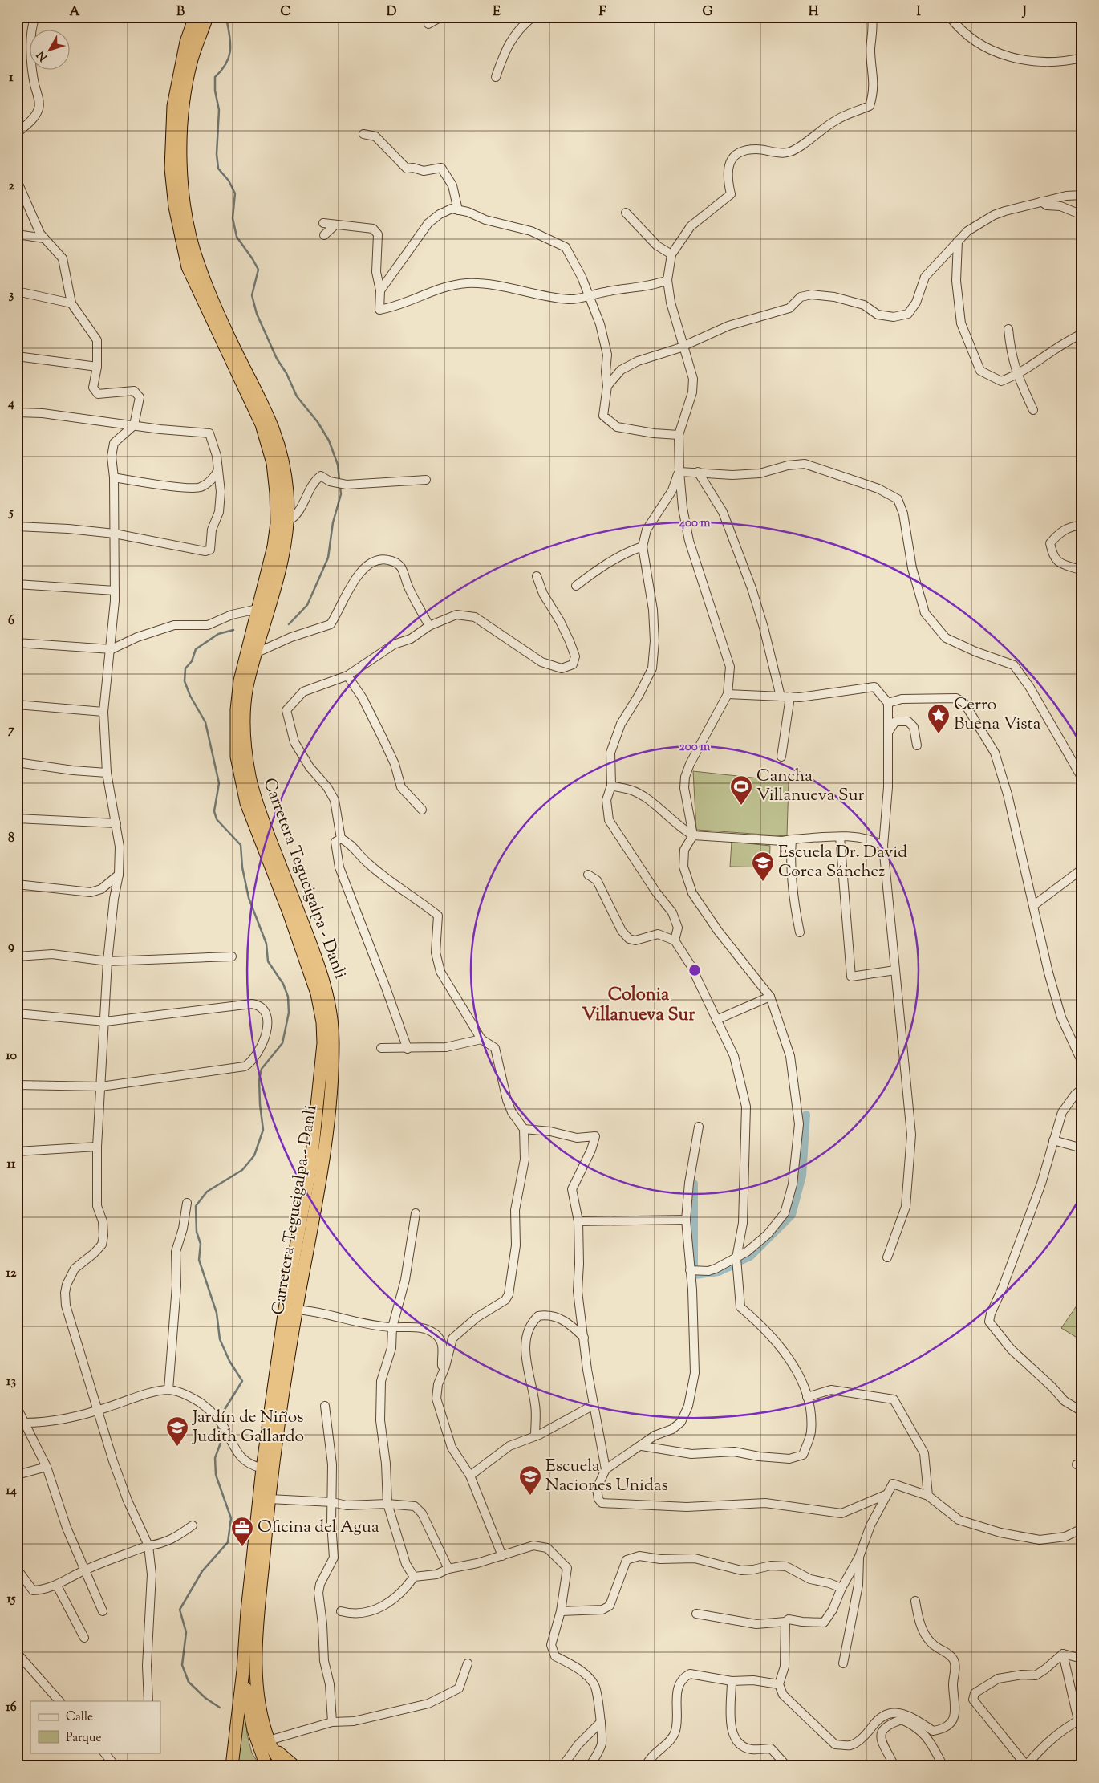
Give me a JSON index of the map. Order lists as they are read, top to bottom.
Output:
{
  "streets": {
    "highway": ["Carretera Tegucigalpa - Danli"]
  },
  "districts": ["Colonia Villanueva Sur"],
  "places": {
    "place": ["Cerro Buena Vista"],
    "sports": ["Cancha Villanueva Sur"],
    "school or university": ["Escuela Dr. David Corea Sánchez", "Jardín de Niños Judith Gallardo", "Escuela Naciones Unidas"],
    "office": ["Oficina del Agua"]
  },
  "legend": ["Calle", "Parque"],
  "north": "bottom left",
  "grid": {
    "columns": [
      "A",
      "B",
      "C",
      "D",
      "E",
      "F",
      "G",
      "H",
      "I",
      "J"
    ],
    "rows": [
      "1",
      "2",
      "3",
      "4",
      "5",
      "6",
      "7",
      "8",
      "9",
      "10",
      "11",
      "12",
      "13",
      "14",
      "15",
      "16"
    ]
  },
  "rings": ["400 m", "200 m"]
}
